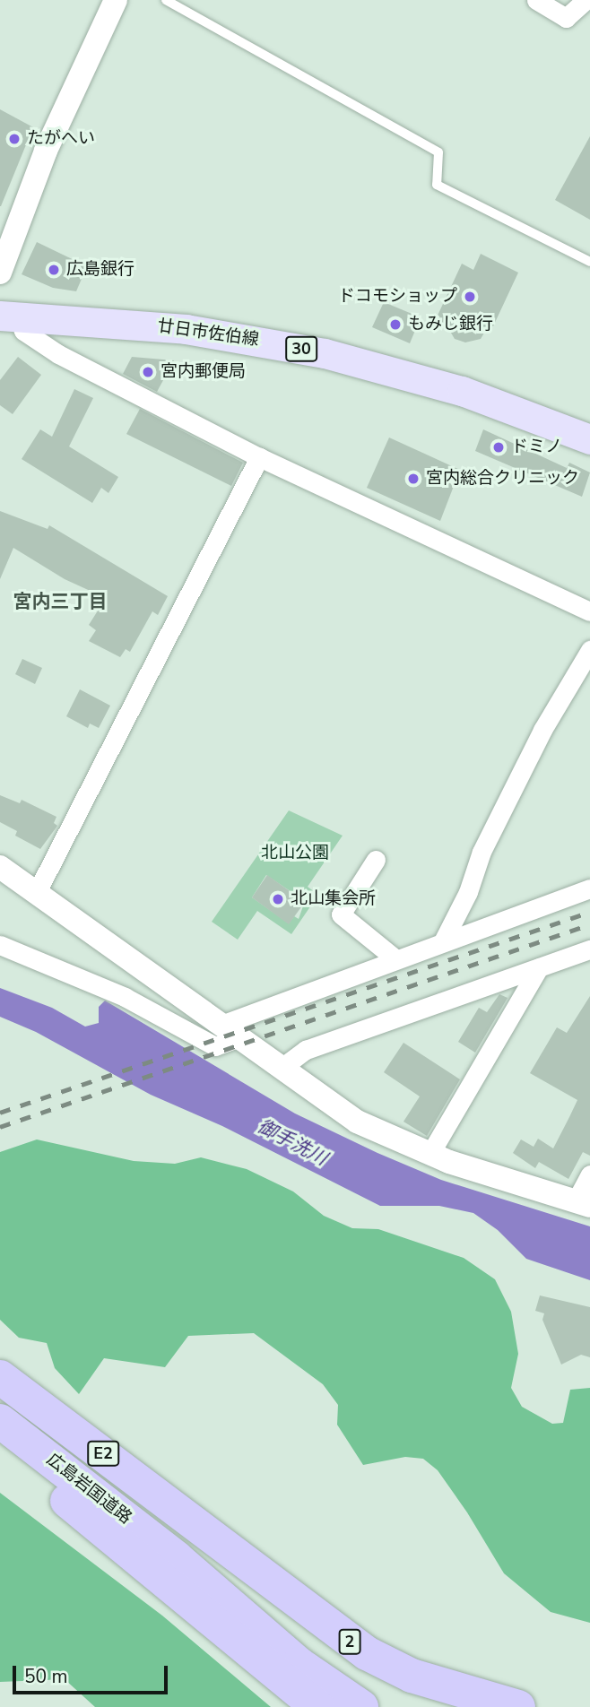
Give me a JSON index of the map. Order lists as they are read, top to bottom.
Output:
{
  "streets": {
    "highway": ["E2", "広島岩国道路", "2"],
    "main road": ["廿日市佐伯線", "30"]
  },
  "crossings": [
    ["広島岩国道路", "2"]
  ],
  "districts": ["宮内三丁目"],
  "water": ["御手洗川"],
  "parks": ["北山公園"],
  "places": [
    "たがへい",
    "広島銀行",
    "ドコモショップ",
    "もみじ銀行",
    "宮内郵便局",
    "ドミノ",
    "宮内総合クリニック",
    "北山集会所"
  ],
  "scale_bar": "50 m"
}
